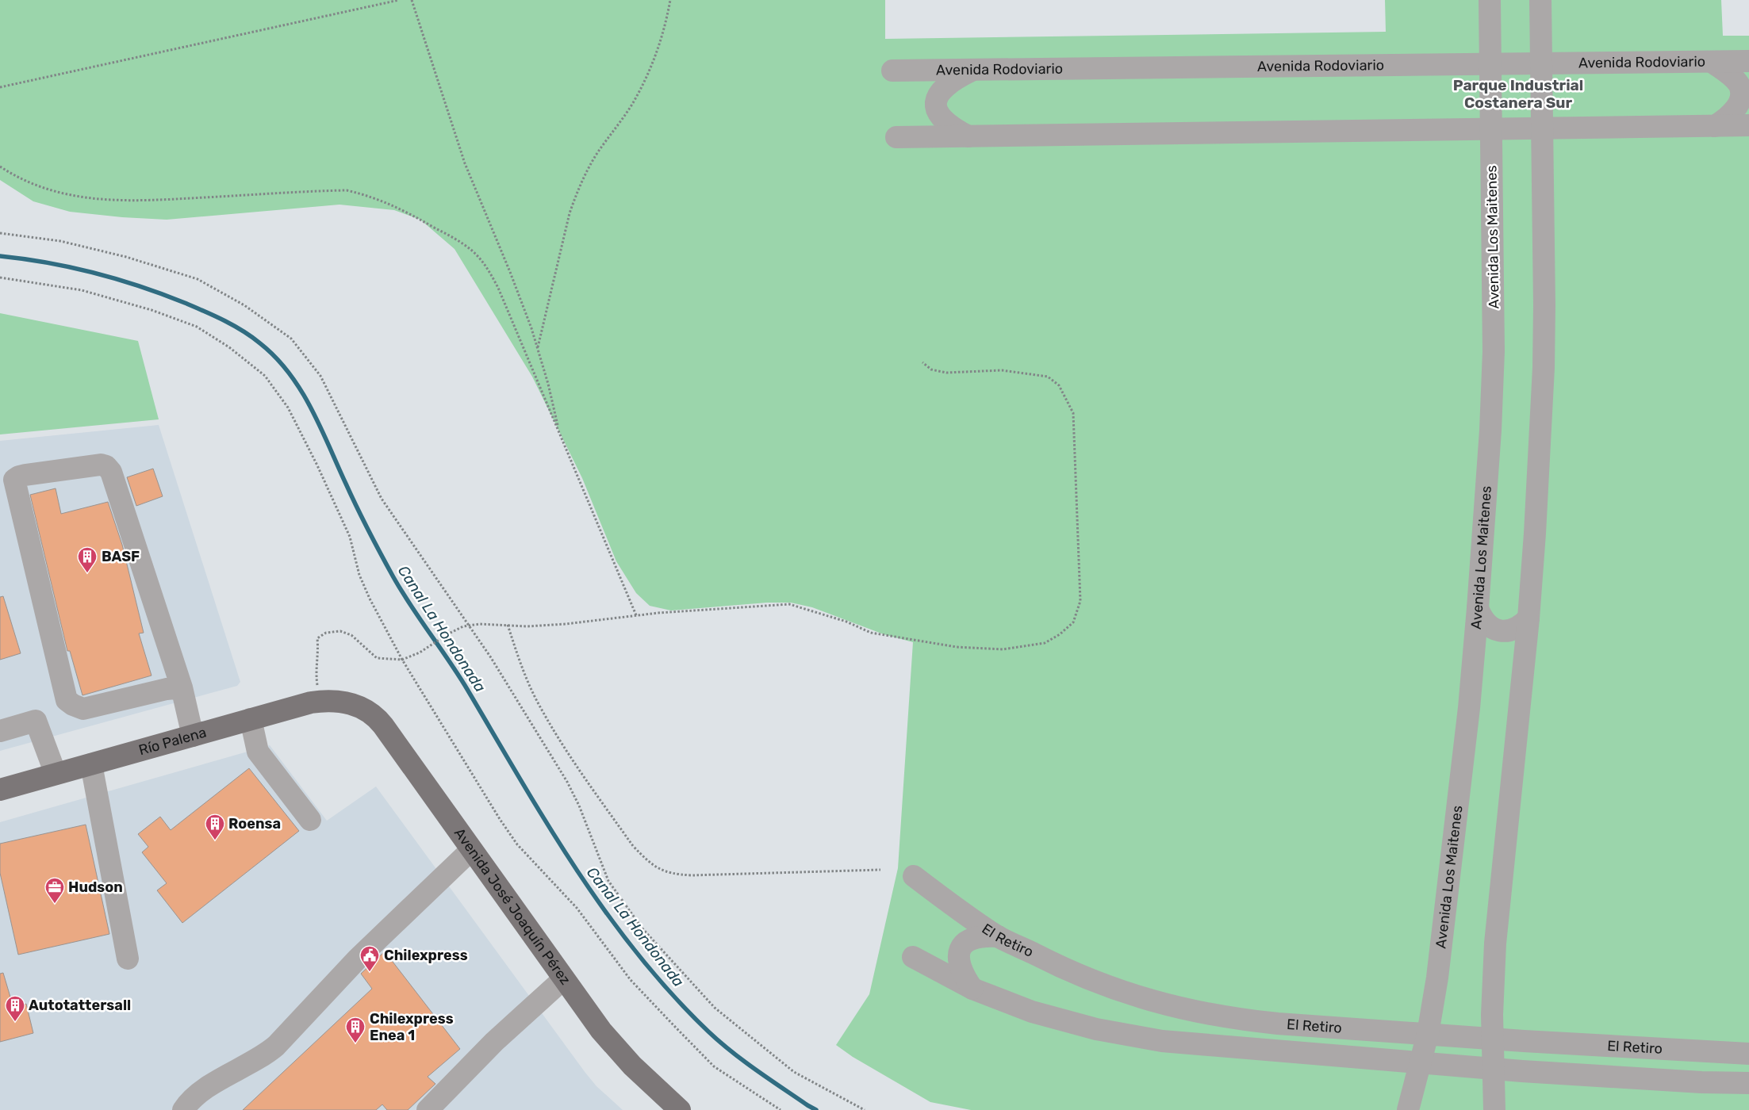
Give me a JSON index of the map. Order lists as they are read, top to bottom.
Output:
{
  "streets": {
    "main road": ["Río Palena", "Avenida José Joaquín Pérez"],
    "street": ["Avenida Rodoviario", "Avenida Los Maitenes", "El Retiro"]
  },
  "crossings": [
    ["Avenida Rodoviario", "Avenida Los Maitenes"],
    ["Avenida Los Maitenes", "El Retiro"],
    ["Río Palena", "Avenida José Joaquín Pérez"]
  ],
  "districts": ["Parque Industrial Costanera Sur"],
  "water": ["Canal La Hondonada"],
  "places": {
    "building": [
      "BASF",
      "Roensa",
      "Autotattersall",
      "Chilexpress Enea 1"
    ],
    "office": ["Hudson"],
    "public building": ["Chilexpress"]
  }
}
